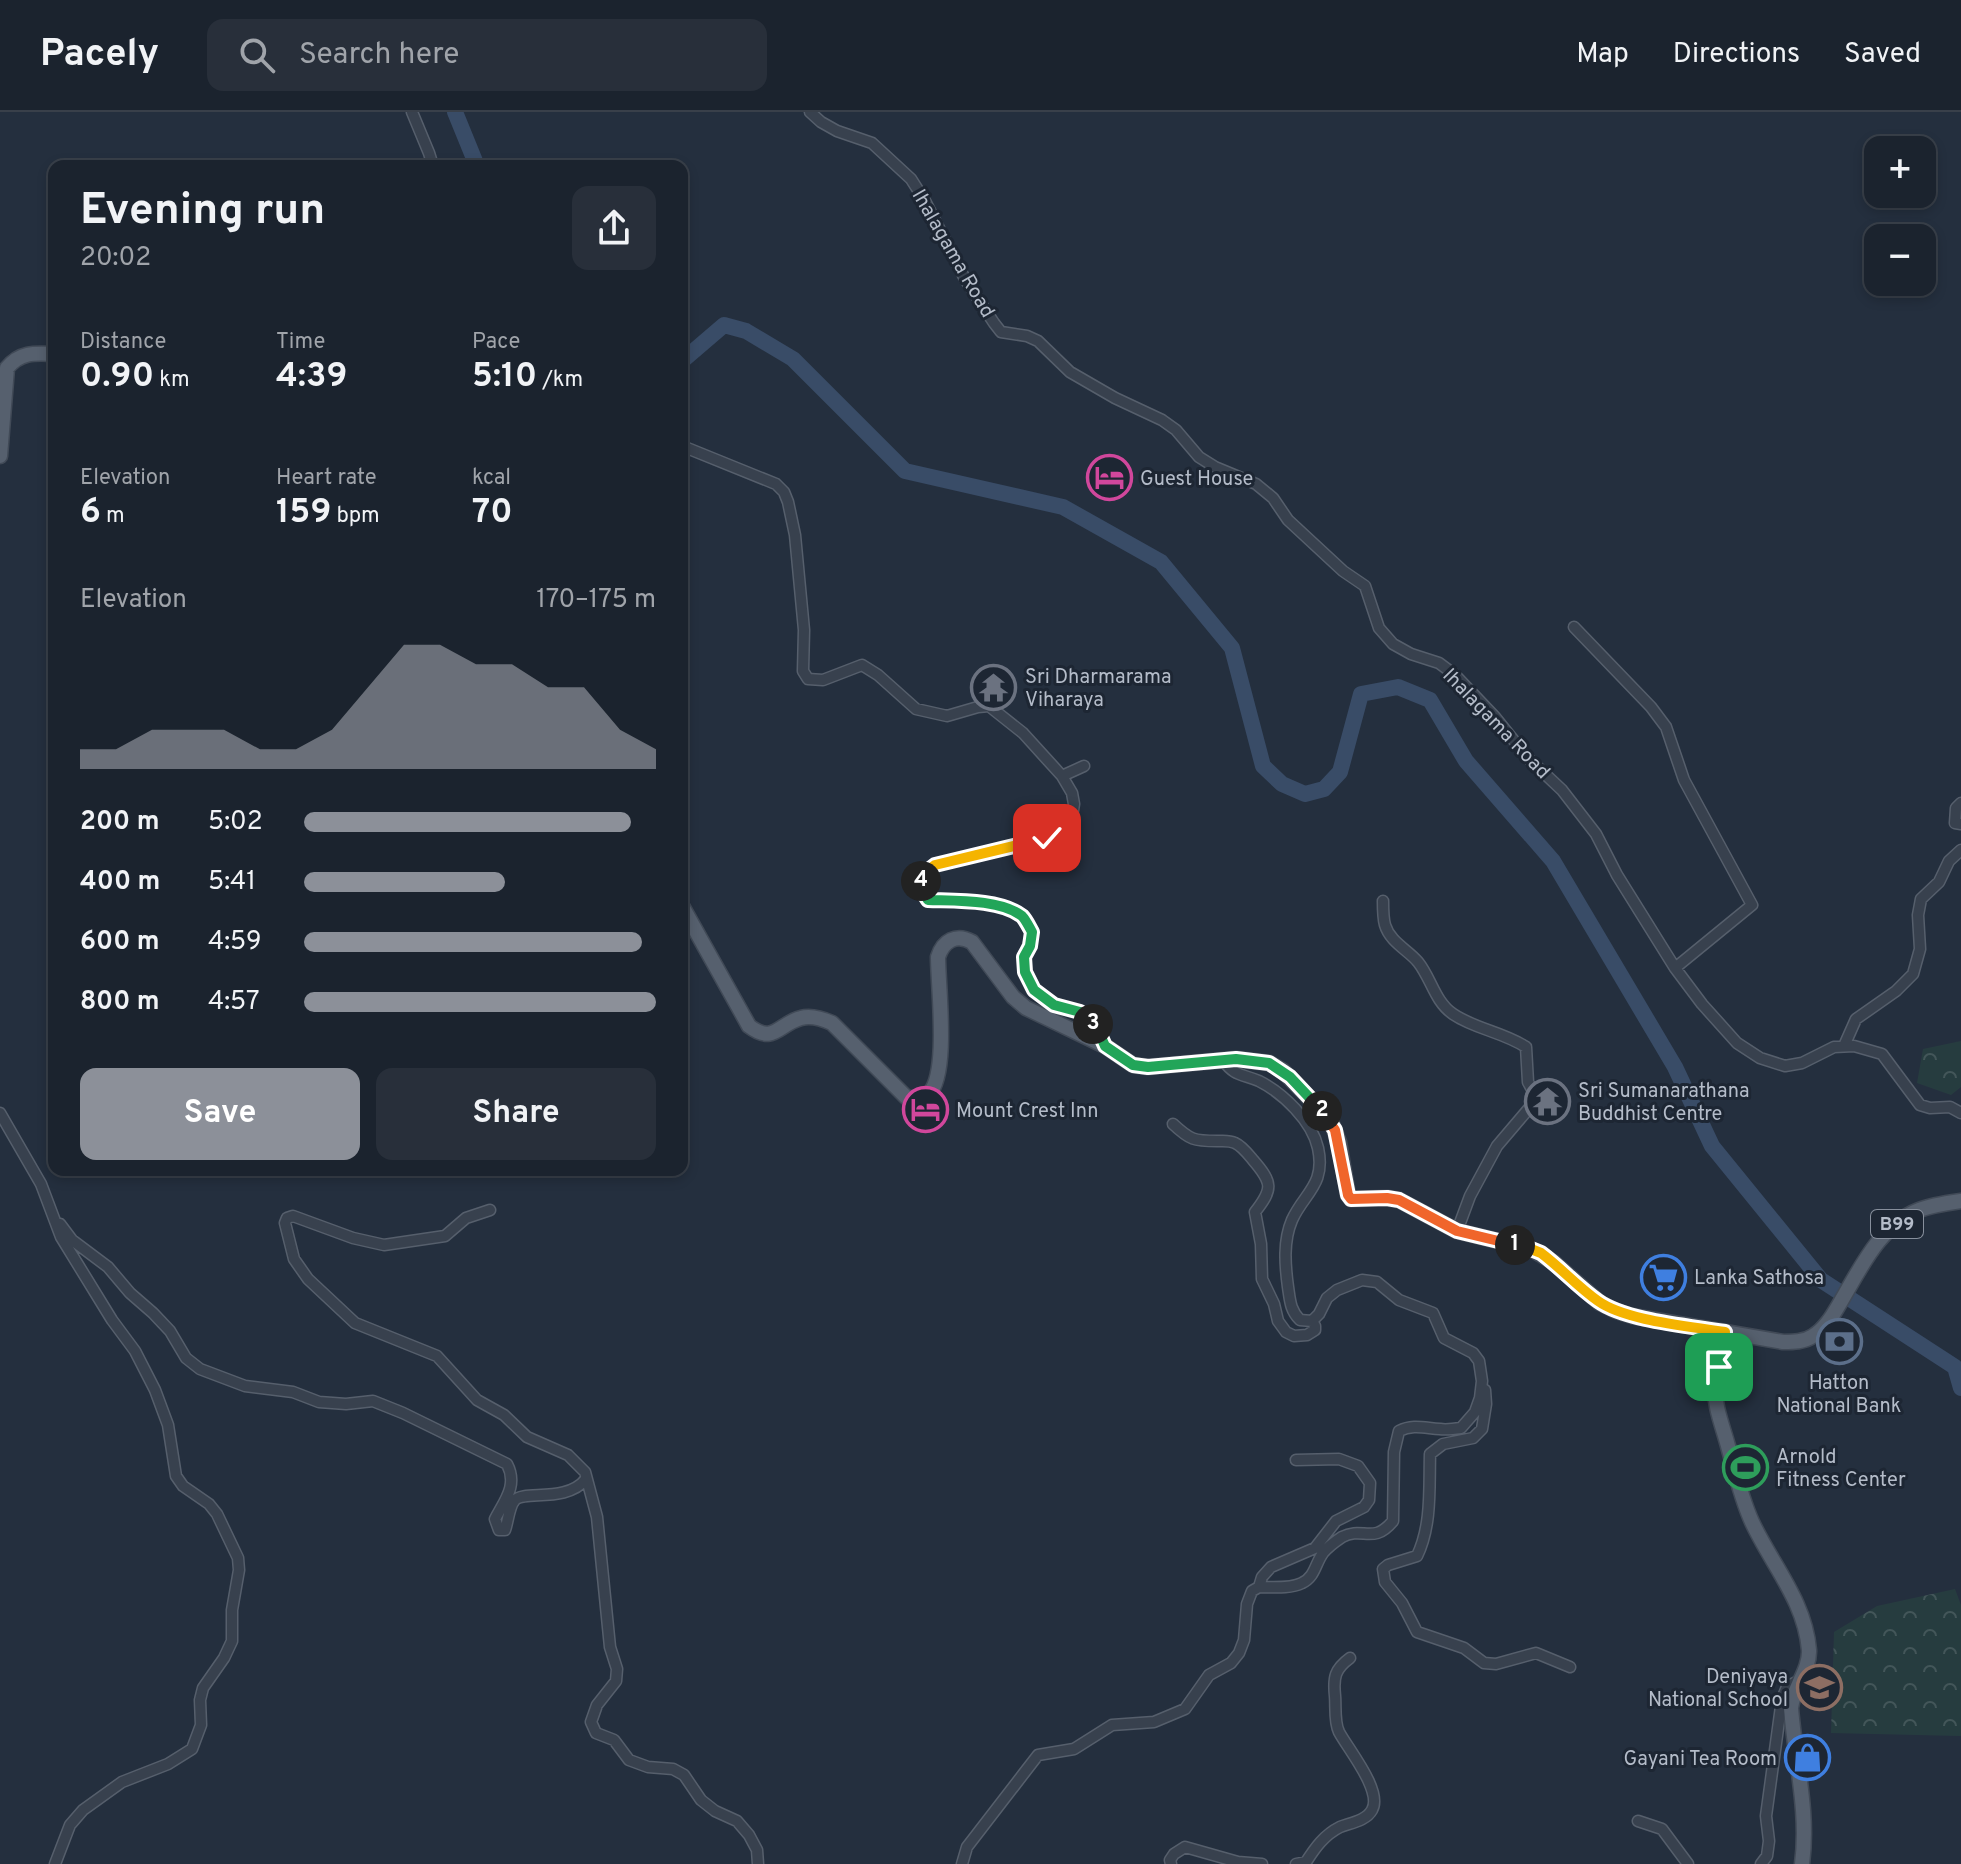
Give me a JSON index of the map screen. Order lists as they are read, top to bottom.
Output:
{
  "streets": {
    "main road": ["B99"],
    "street": ["Ihalagama Road"]
  },
  "places": {
    "hotel": ["Guest House", "Mount Crest Inn"],
    "temple": ["Sri Dharmarama Viharaya", "Sri Sumanarathana Buddhist Centre"],
    "supermarket": ["Lanka Sathosa"],
    "bank": ["Hatton National Bank"],
    "sports": ["Arnold Fitness Center"],
    "school or university": ["Deniyaya National School"],
    "shop": ["Gayani Tea Room"]
  },
  "page": {
    "header": "Pacely",
    "search": "Search here",
    "nav": ["Map", "Directions", "Saved"],
    "map_buttons": ["+", "−"],
    "heading": ["Evening run", "20:02"],
    "stats": [
      ["Distance", "0.90 km"],
      ["Time", "4:39"],
      ["Pace", "5:10 /km"],
      ["Elevation", "6 m"],
      ["Heart rate", "159 bpm"],
      ["kcal", "70"]
    ],
    "chart": ["Elevation", "170–175 m"],
    "list": [
      {
        "name": "200 m",
        "note": "5:02"
      },
      {
        "name": "400 m",
        "note": "5:41"
      },
      {
        "name": "600 m",
        "note": "4:59"
      },
      {
        "name": "800 m",
        "note": "4:57"
      }
    ],
    "pins": [
      "4",
      "3",
      "2",
      "1"
    ],
    "buttons": ["Save", "Share"]
  }
}
